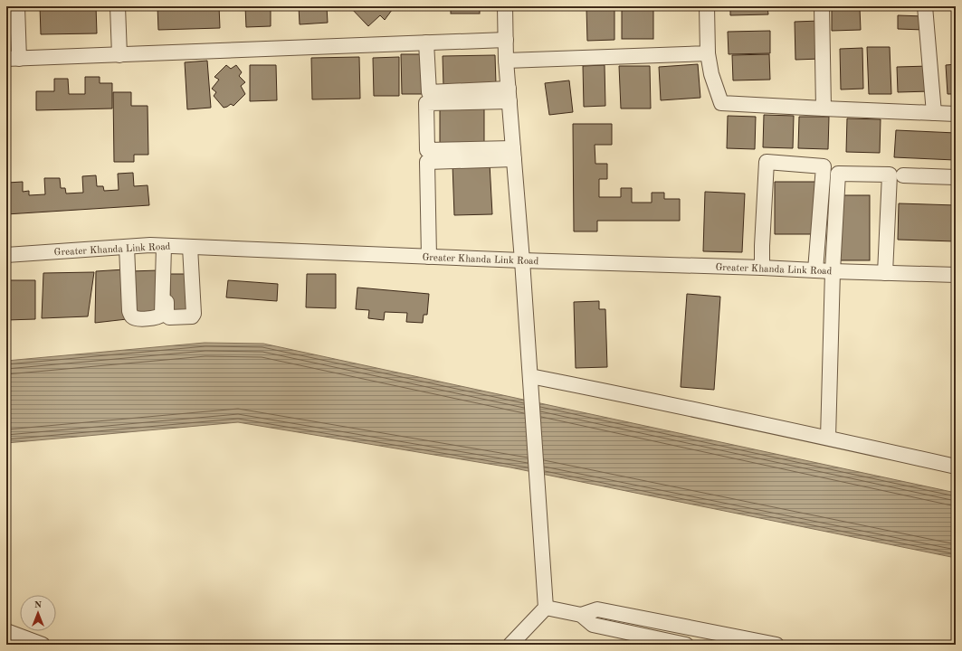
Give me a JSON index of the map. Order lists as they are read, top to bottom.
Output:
{
  "streets": {
    "street": ["Greater Khanda Link Road"]
  },
  "north": "top"
}
